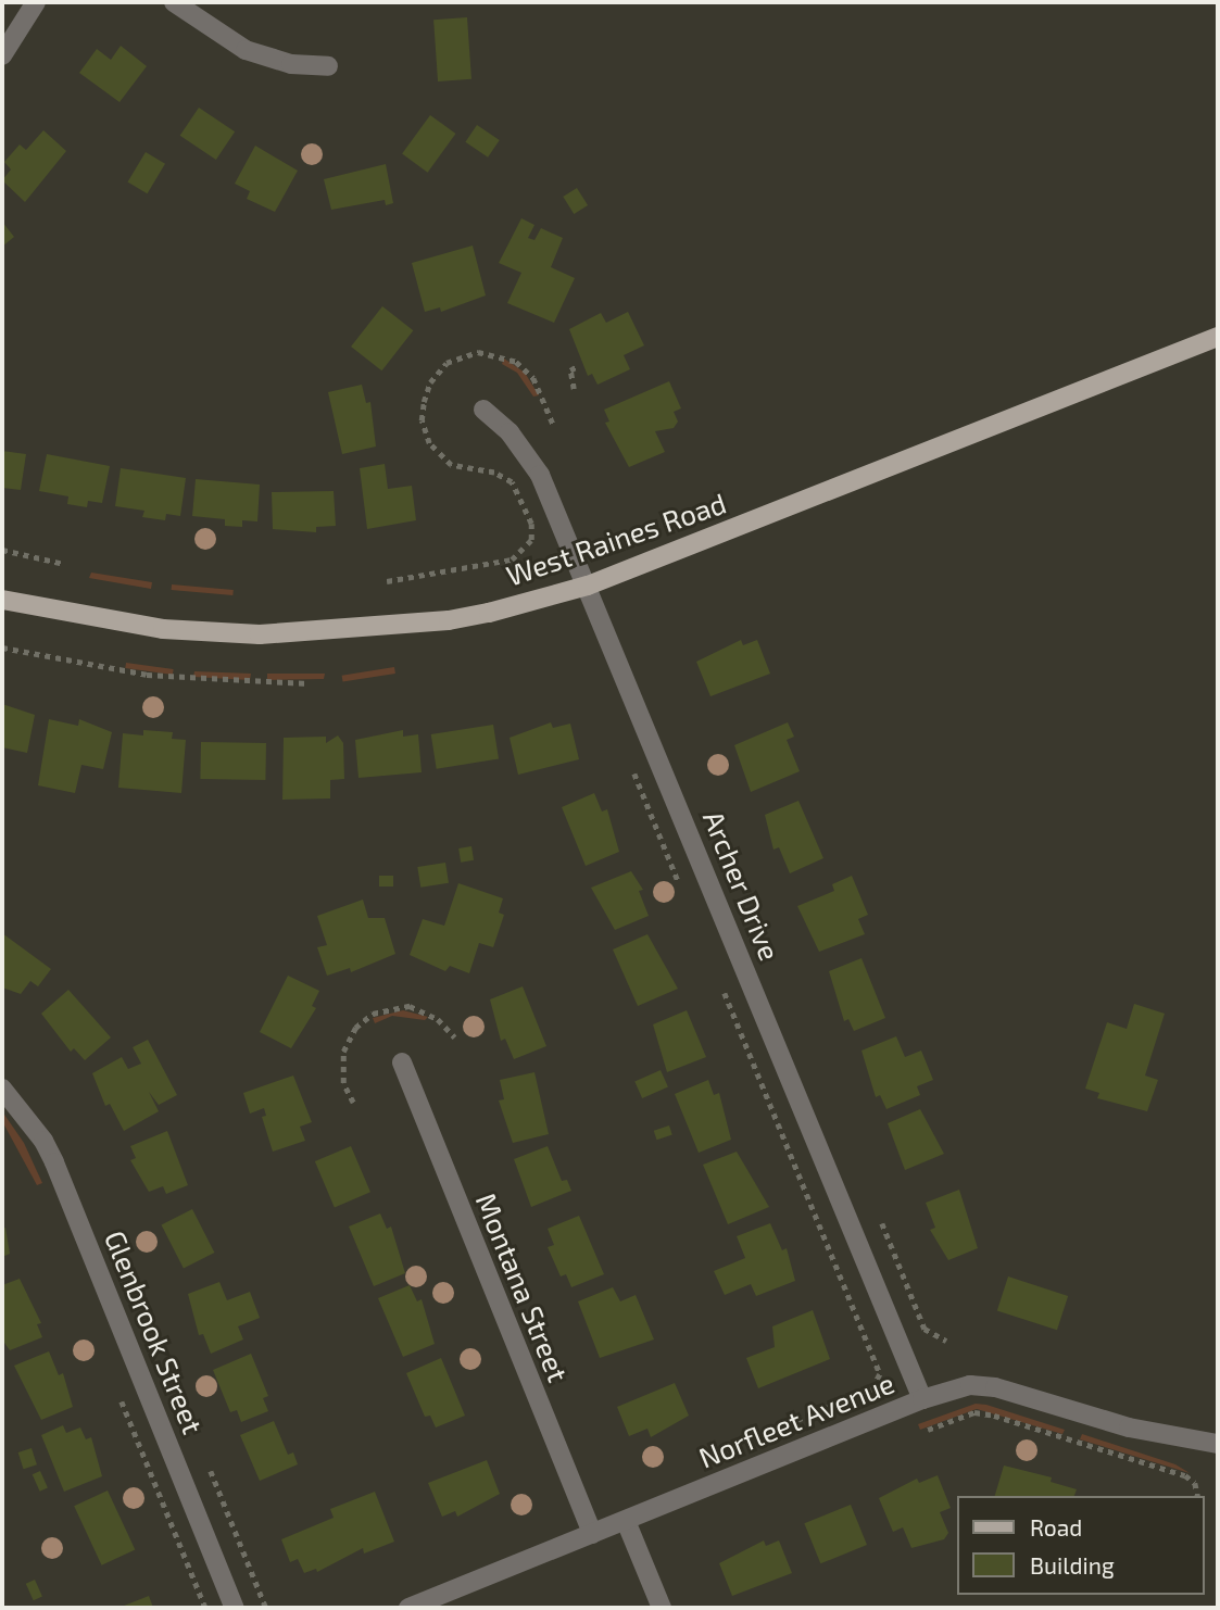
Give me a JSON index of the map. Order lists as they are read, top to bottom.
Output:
{
  "streets": {
    "main road": ["West Raines Road"],
    "street": [
      "Archer Drive",
      "Montana Street",
      "Glenbrook Street",
      "Norfleet Avenue"
    ]
  },
  "crossings": [
    ["West Raines Road", "Archer Drive"],
    ["Archer Drive", "Norfleet Avenue"],
    ["Montana Street", "Norfleet Avenue"]
  ],
  "legend": ["Road", "Building"]
}
